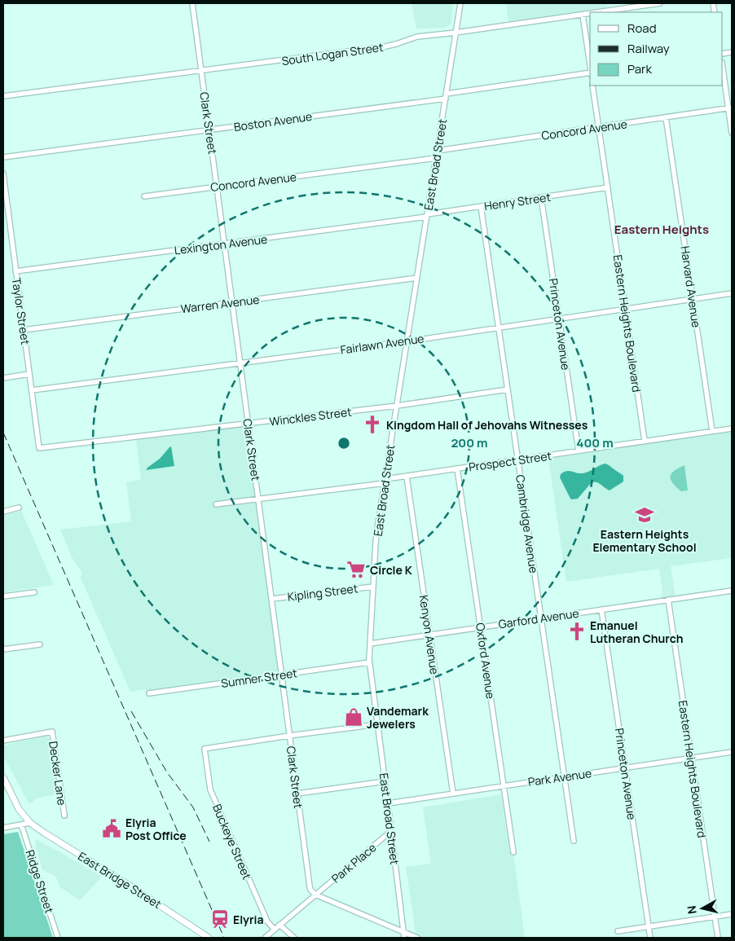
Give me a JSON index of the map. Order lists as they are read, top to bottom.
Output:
{
  "streets": {
    "main road": ["East Bridge Street"],
    "street": [
      "South Logan Street",
      "Boston Avenue",
      "Clark Street",
      "Concord Avenue",
      "East Broad Street",
      "Henry Street",
      "Lexington Avenue",
      "Harvard Avenue",
      "Warren Avenue",
      "Taylor Street",
      "Eastern Heights Boulevard",
      "Princeton Avenue",
      "Fairlawn Avenue",
      "Winckles Street",
      "Prospect Street",
      "Cambridge Avenue",
      "Kipling Street",
      "Garford Avenue",
      "Kenyon Avenue",
      "Oxford Avenue",
      "Sumner Street",
      "Decker Lane",
      "Park Avenue",
      "Buckeye Street",
      "Park Place",
      "Ridge Street"
    ]
  },
  "crossings": [
    ["South Logan Street", "Clark Street"],
    ["South Logan Street", "East Broad Street"],
    ["Boston Avenue", "Clark Street"],
    ["Boston Avenue", "East Broad Street"],
    ["Clark Street", "Concord Avenue"],
    ["Clark Street", "Lexington Avenue"],
    ["Clark Street", "Warren Avenue"],
    ["Clark Street", "Fairlawn Avenue"],
    ["Clark Street", "Winckles Street"],
    ["Clark Street", "Prospect Street"],
    ["Clark Street", "Kipling Street"],
    ["Clark Street", "Sumner Street"],
    ["Clark Street", "Buckeye Street"],
    ["Clark Street", "Park Place"],
    ["Concord Avenue", "East Broad Street"],
    ["Concord Avenue", "Harvard Avenue"],
    ["Concord Avenue", "Eastern Heights Boulevard"],
    ["East Broad Street", "Henry Street"],
    ["East Broad Street", "Lexington Avenue"],
    ["East Broad Street", "Warren Avenue"],
    ["East Broad Street", "Fairlawn Avenue"],
    ["East Broad Street", "Winckles Street"],
    ["East Broad Street", "Prospect Street"],
    ["East Broad Street", "Kipling Street"],
    ["East Broad Street", "Garford Avenue"],
    ["East Broad Street", "Sumner Street"],
    ["East Broad Street", "Park Avenue"],
    ["East Broad Street", "Park Place"],
    ["Henry Street", "Lexington Avenue"],
    ["Henry Street", "Eastern Heights Boulevard"],
    ["Henry Street", "Princeton Avenue"],
    ["Henry Street", "Cambridge Avenue"],
    ["Lexington Avenue", "Taylor Street"],
    ["Harvard Avenue", "Fairlawn Avenue"],
    ["Harvard Avenue", "Prospect Street"],
    ["Warren Avenue", "Taylor Street"],
    ["Taylor Street", "Fairlawn Avenue"],
    ["Taylor Street", "Winckles Street"],
    ["Eastern Heights Boulevard", "Fairlawn Avenue"],
    ["Eastern Heights Boulevard", "Prospect Street"],
    ["Eastern Heights Boulevard", "Garford Avenue"],
    ["Eastern Heights Boulevard", "Park Avenue"],
    ["Princeton Avenue", "Fairlawn Avenue"],
    ["Princeton Avenue", "Prospect Street"],
    ["Princeton Avenue", "Garford Avenue"],
    ["Princeton Avenue", "Park Avenue"],
    ["Fairlawn Avenue", "Cambridge Avenue"],
    ["Winckles Street", "Cambridge Avenue"],
    ["Prospect Street", "Cambridge Avenue"],
    ["Prospect Street", "Kenyon Avenue"],
    ["Prospect Street", "Oxford Avenue"],
    ["Cambridge Avenue", "Garford Avenue"],
    ["Cambridge Avenue", "Park Avenue"],
    ["Garford Avenue", "Kenyon Avenue"],
    ["Garford Avenue", "Oxford Avenue"],
    ["Kenyon Avenue", "Park Avenue"],
    ["Oxford Avenue", "Park Avenue"],
    ["Buckeye Street", "Park Place"]
  ],
  "districts": ["Eastern Heights"],
  "places": {
    "church": ["Kingdom Hall of Jehovahs Witnesses", "Emanuel Lutheran Church"],
    "school or university": ["Eastern Heights Elementary School"],
    "supermarket": ["Circle K"],
    "shop": ["Vandemark Jewelers"],
    "public building": ["Elyria Post Office"],
    "station": ["Elyria"]
  },
  "legend": ["Road", "Railway", "Park"],
  "north": "left",
  "rings": ["200 m", "400 m"]
}
